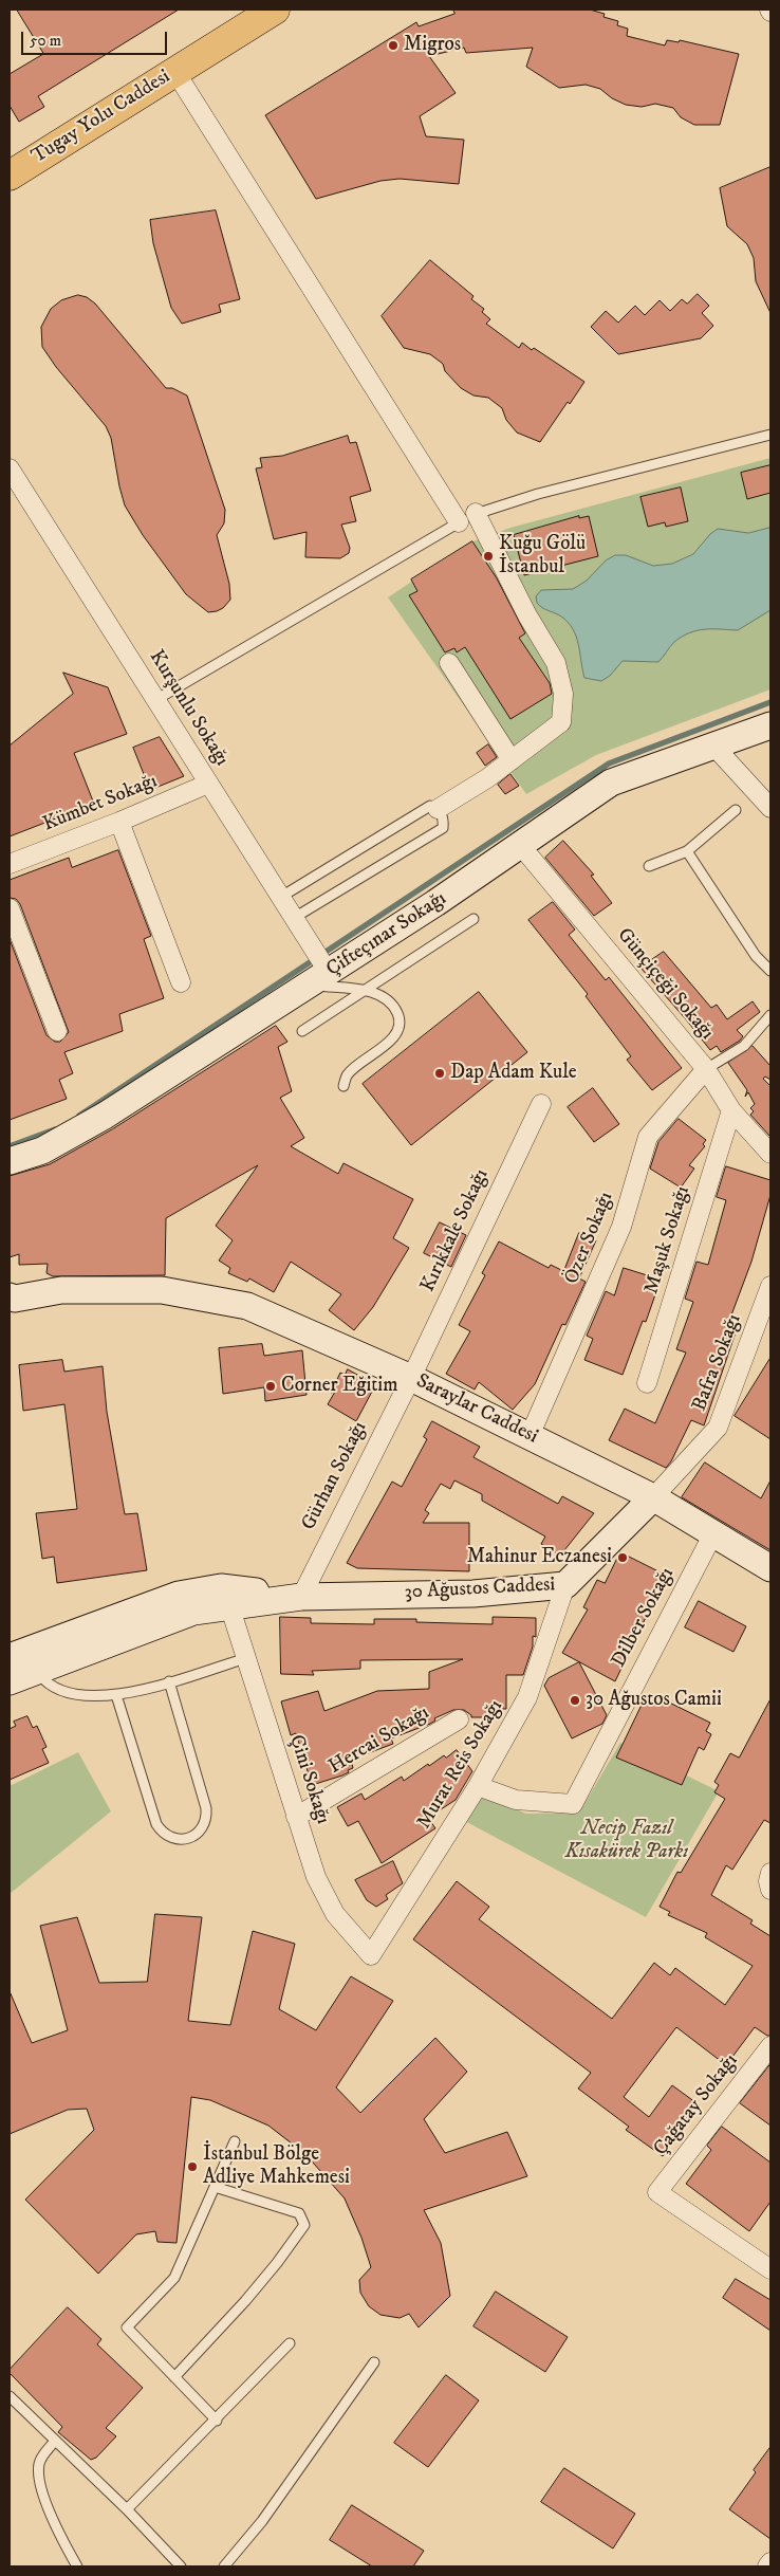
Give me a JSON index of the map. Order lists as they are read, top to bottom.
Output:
{
  "streets": {
    "main road": ["Tugay Yolu Caddesi"],
    "street": [
      "Kurşunlu Sokağı",
      "Kümbet Sokağı",
      "Çifteçınar Sokağı",
      "Günçiçeği Sokağı",
      "Kırıkkale Sokağı",
      "Özer Sokağı",
      "Maşuk Sokağı",
      "Bafra Sokağı",
      "Saraylar Caddesi",
      "Gürhan Sokağı",
      "30 Ağustos Caddesi",
      "Dilber Sokağı",
      "Hercai Sokağı",
      "Murat Reis Sokağı",
      "Çini Sokağı",
      "Çağatay Sokağı"
    ]
  },
  "crossings": [
    ["Kurşunlu Sokağı", "Kümbet Sokağı"],
    ["Kurşunlu Sokağı", "Çifteçınar Sokağı"],
    ["Çifteçınar Sokağı", "Günçiçeği Sokağı"],
    ["Günçiçeği Sokağı", "Özer Sokağı"],
    ["Günçiçeği Sokağı", "Maşuk Sokağı"],
    ["Kırıkkale Sokağı", "Saraylar Caddesi"],
    ["Kırıkkale Sokağı", "Gürhan Sokağı"],
    ["Özer Sokağı", "Saraylar Caddesi"],
    ["Bafra Sokağı", "Saraylar Caddesi"],
    ["Bafra Sokağı", "30 Ağustos Caddesi"],
    ["Saraylar Caddesi", "Gürhan Sokağı"],
    ["Saraylar Caddesi", "30 Ağustos Caddesi"],
    ["Saraylar Caddesi", "Dilber Sokağı"],
    ["Gürhan Sokağı", "30 Ağustos Caddesi"],
    ["30 Ağustos Caddesi", "Murat Reis Sokağı"],
    ["30 Ağustos Caddesi", "Çini Sokağı"],
    ["Dilber Sokağı", "Murat Reis Sokağı"],
    ["Hercai Sokağı", "Çini Sokağı"],
    ["Murat Reis Sokağı", "Çini Sokağı"]
  ],
  "parks": ["Necip Fazıl Kısakürek Parkı"],
  "places": [
    "Migros",
    "Kuğu Gölü İstanbul",
    "Dap Adam Kule",
    "Corner Eğitim",
    "Mahinur Eczanesi",
    "30 Ağustos Camii",
    "İstanbul Bölge Adliye Mahkemesi"
  ],
  "scale_bar": "50 m"
}
